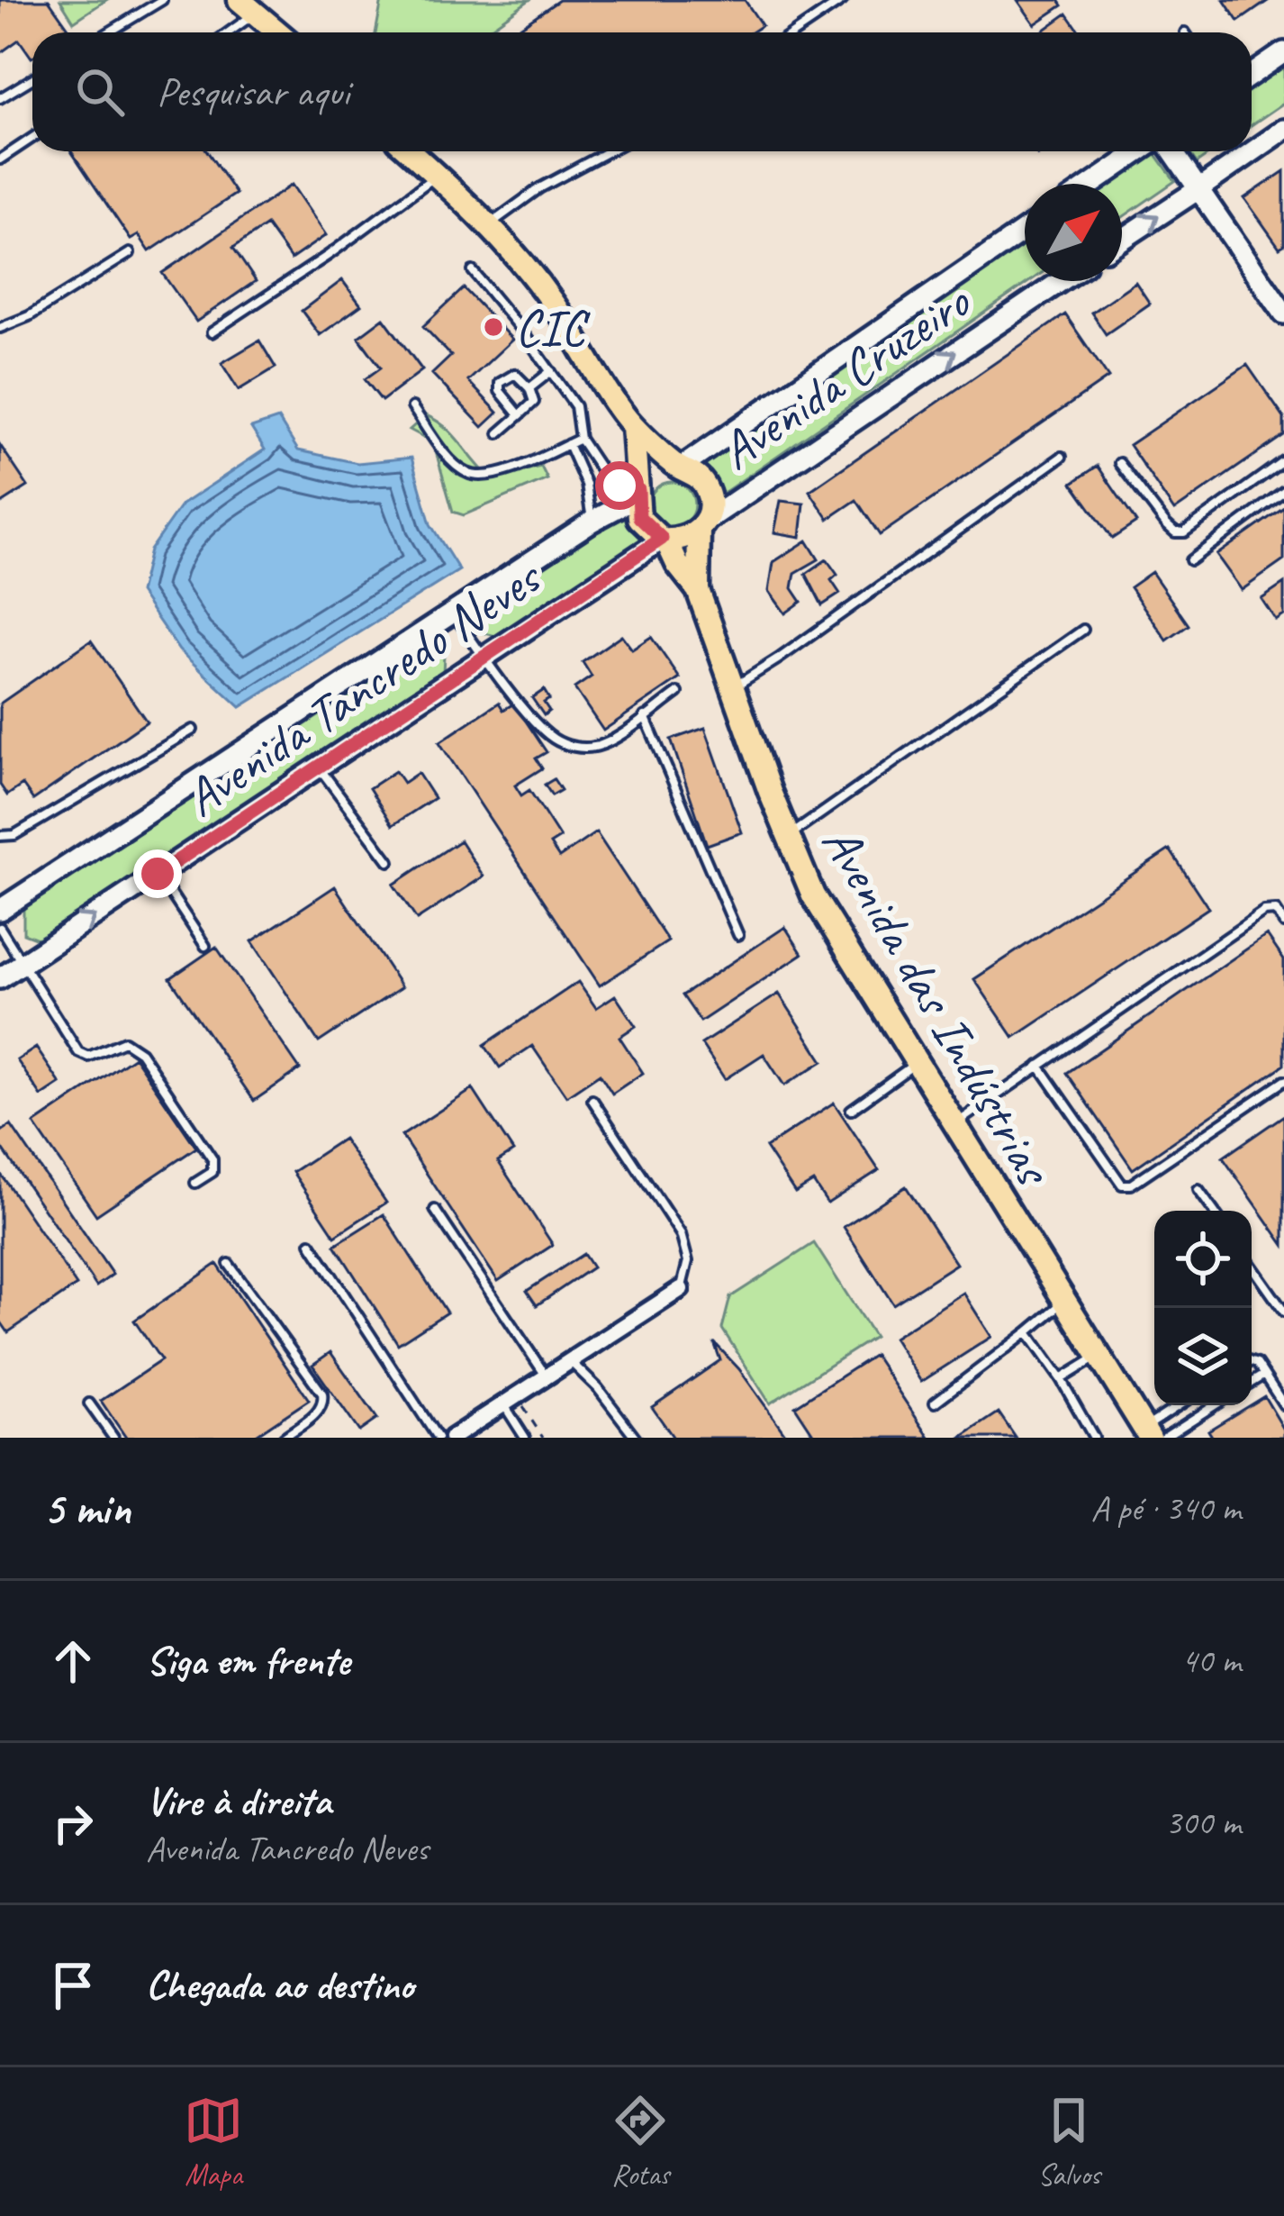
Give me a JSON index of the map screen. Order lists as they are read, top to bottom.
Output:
{
  "streets": {
    "main road": ["Avenida Cruzeiro", "Avenida Tancredo Neves", "Avenida das Indústrias"]
  },
  "crossings": [
    ["Avenida Cruzeiro", "Avenida Tancredo Neves"]
  ],
  "places": ["CIC"],
  "north": "top right",
  "page": {
    "search": "Pesquisar aqui",
    "heading": ["5 min", "A pé · 340 m"],
    "list": [
      ["Siga em frente", "40 m"],
      ["Vire à direita", "Avenida Tancredo Neves", "300 m"],
      "Chegada ao destino"
    ],
    "nav": ["Mapa", "Rotas", "Salvos"]
  }
}
